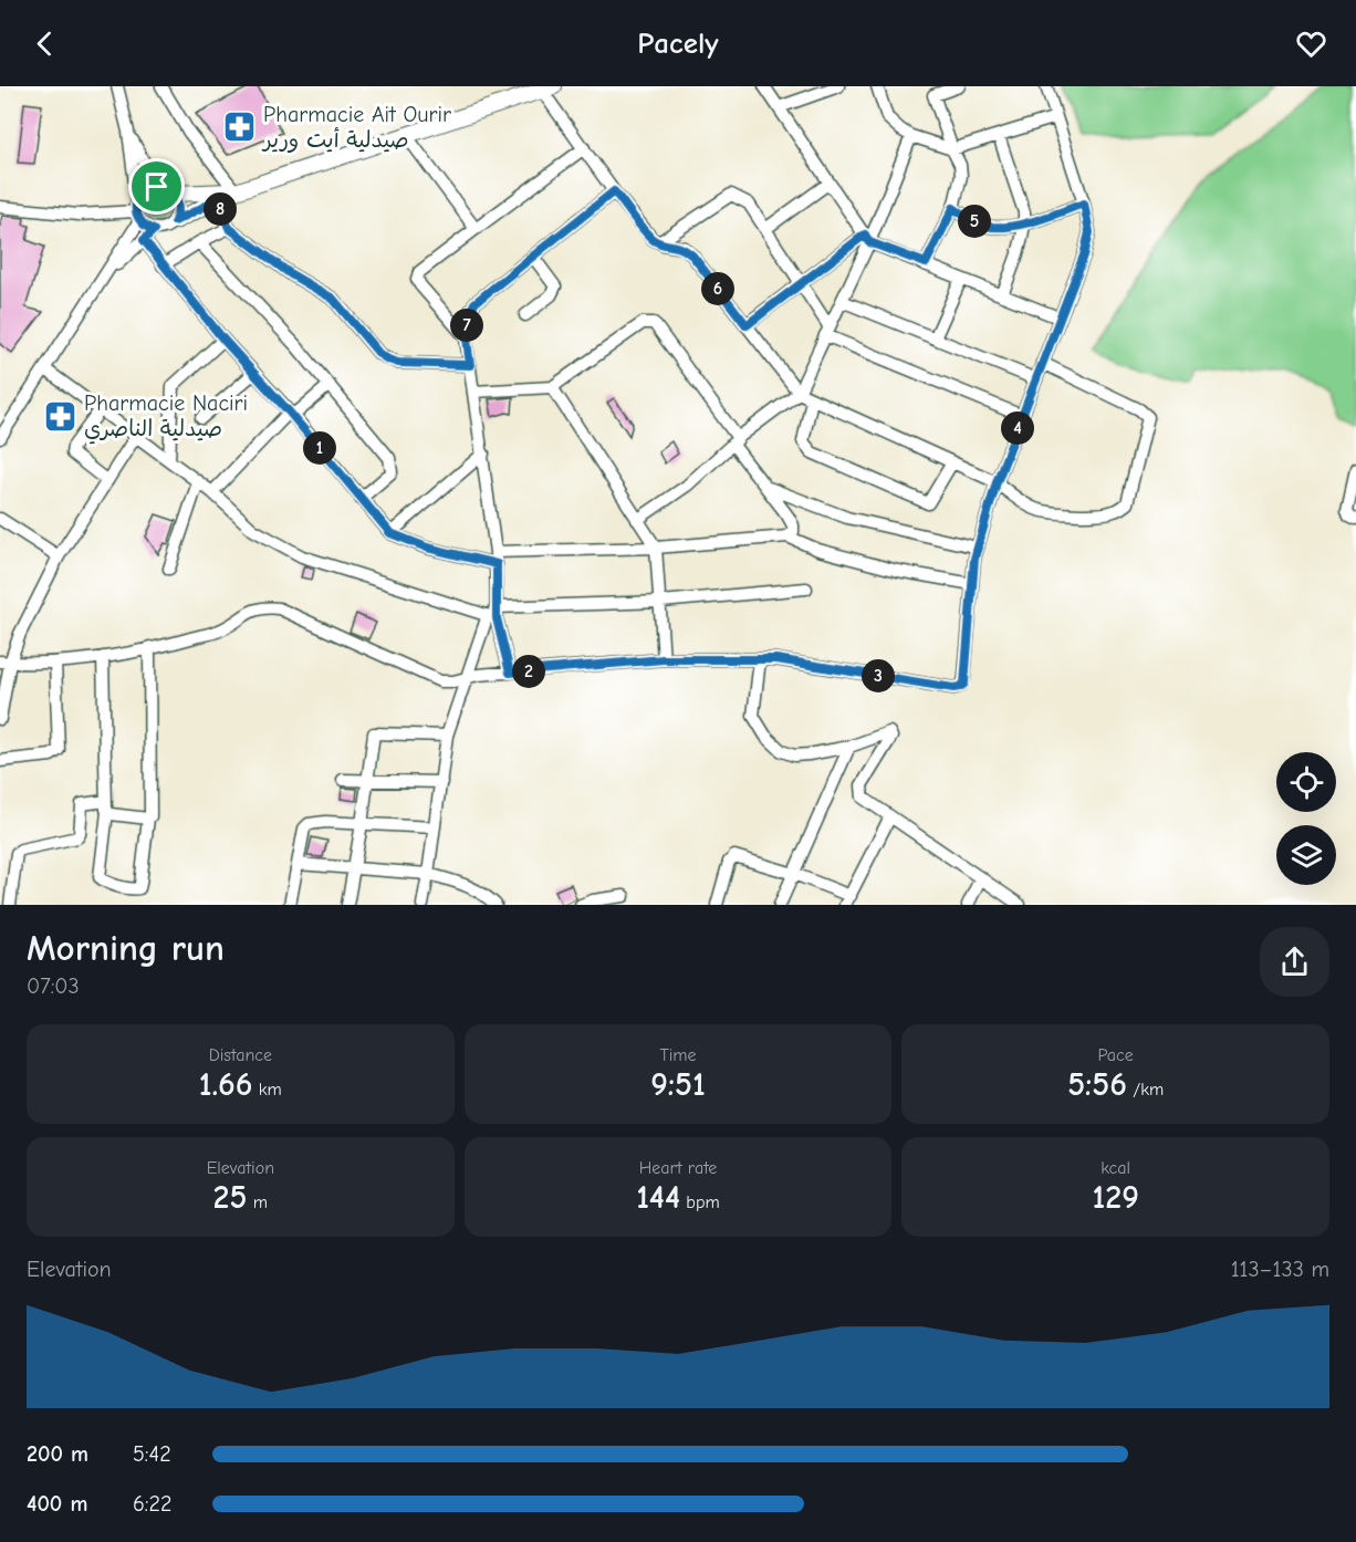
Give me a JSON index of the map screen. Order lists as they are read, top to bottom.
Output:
{
  "places": {
    "pharmacy": ["Pharmacie Ait Ourir صيدلية أيت ورير", "Pharmacie Naciri صيدلية الناصري"]
  },
  "page": {
    "header": "Pacely",
    "pins": [
      "8",
      "5",
      "6",
      "7",
      "4",
      "1",
      "2",
      "3"
    ],
    "heading": ["Morning run", "07:03"],
    "stats": [
      ["Distance", "1.66 km"],
      ["Time", "9:51"],
      ["Pace", "5:56 /km"],
      ["Elevation", "25 m"],
      ["Heart rate", "144 bpm"],
      ["kcal", "129"]
    ],
    "chart": ["Elevation", "113–133 m"],
    "list": [
      {
        "name": "200 m",
        "note": "5:42"
      },
      {
        "name": "400 m",
        "note": "6:22"
      }
    ]
  }
}
